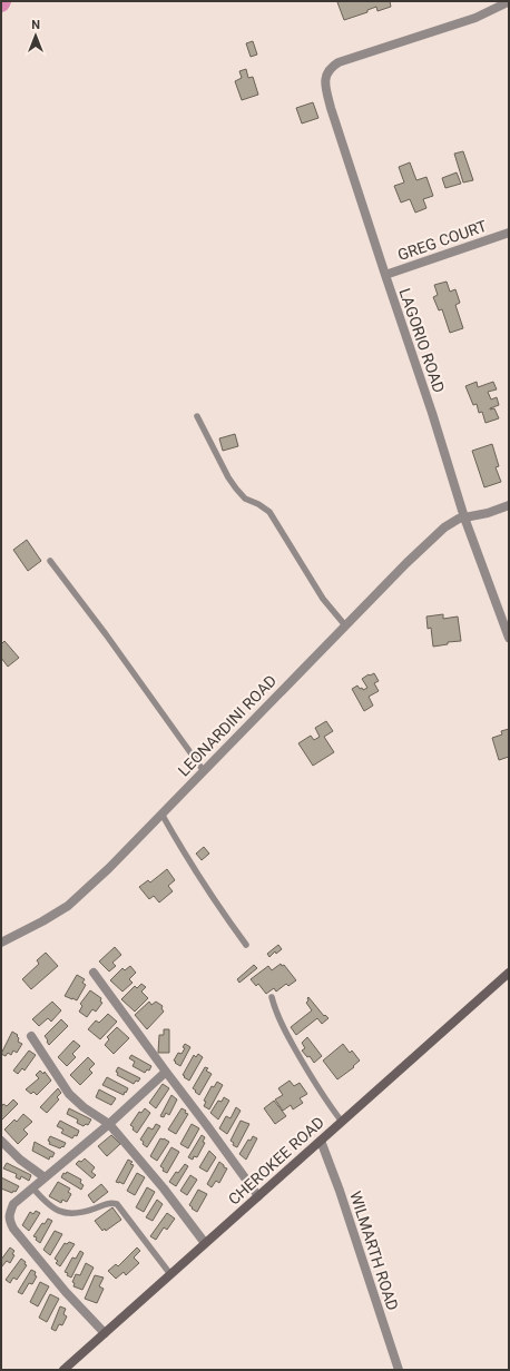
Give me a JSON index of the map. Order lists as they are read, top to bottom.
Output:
{
  "streets": {
    "street": [
      "GREG COURT",
      "LAGORIO ROAD",
      "LEONARDINI ROAD",
      "CHEROKEE ROAD",
      "WILMARTH ROAD"
    ]
  },
  "crossings": [
    ["GREG COURT", "LAGORIO ROAD"],
    ["LAGORIO ROAD", "LEONARDINI ROAD"],
    ["CHEROKEE ROAD", "WILMARTH ROAD"]
  ],
  "north": "top"
}
